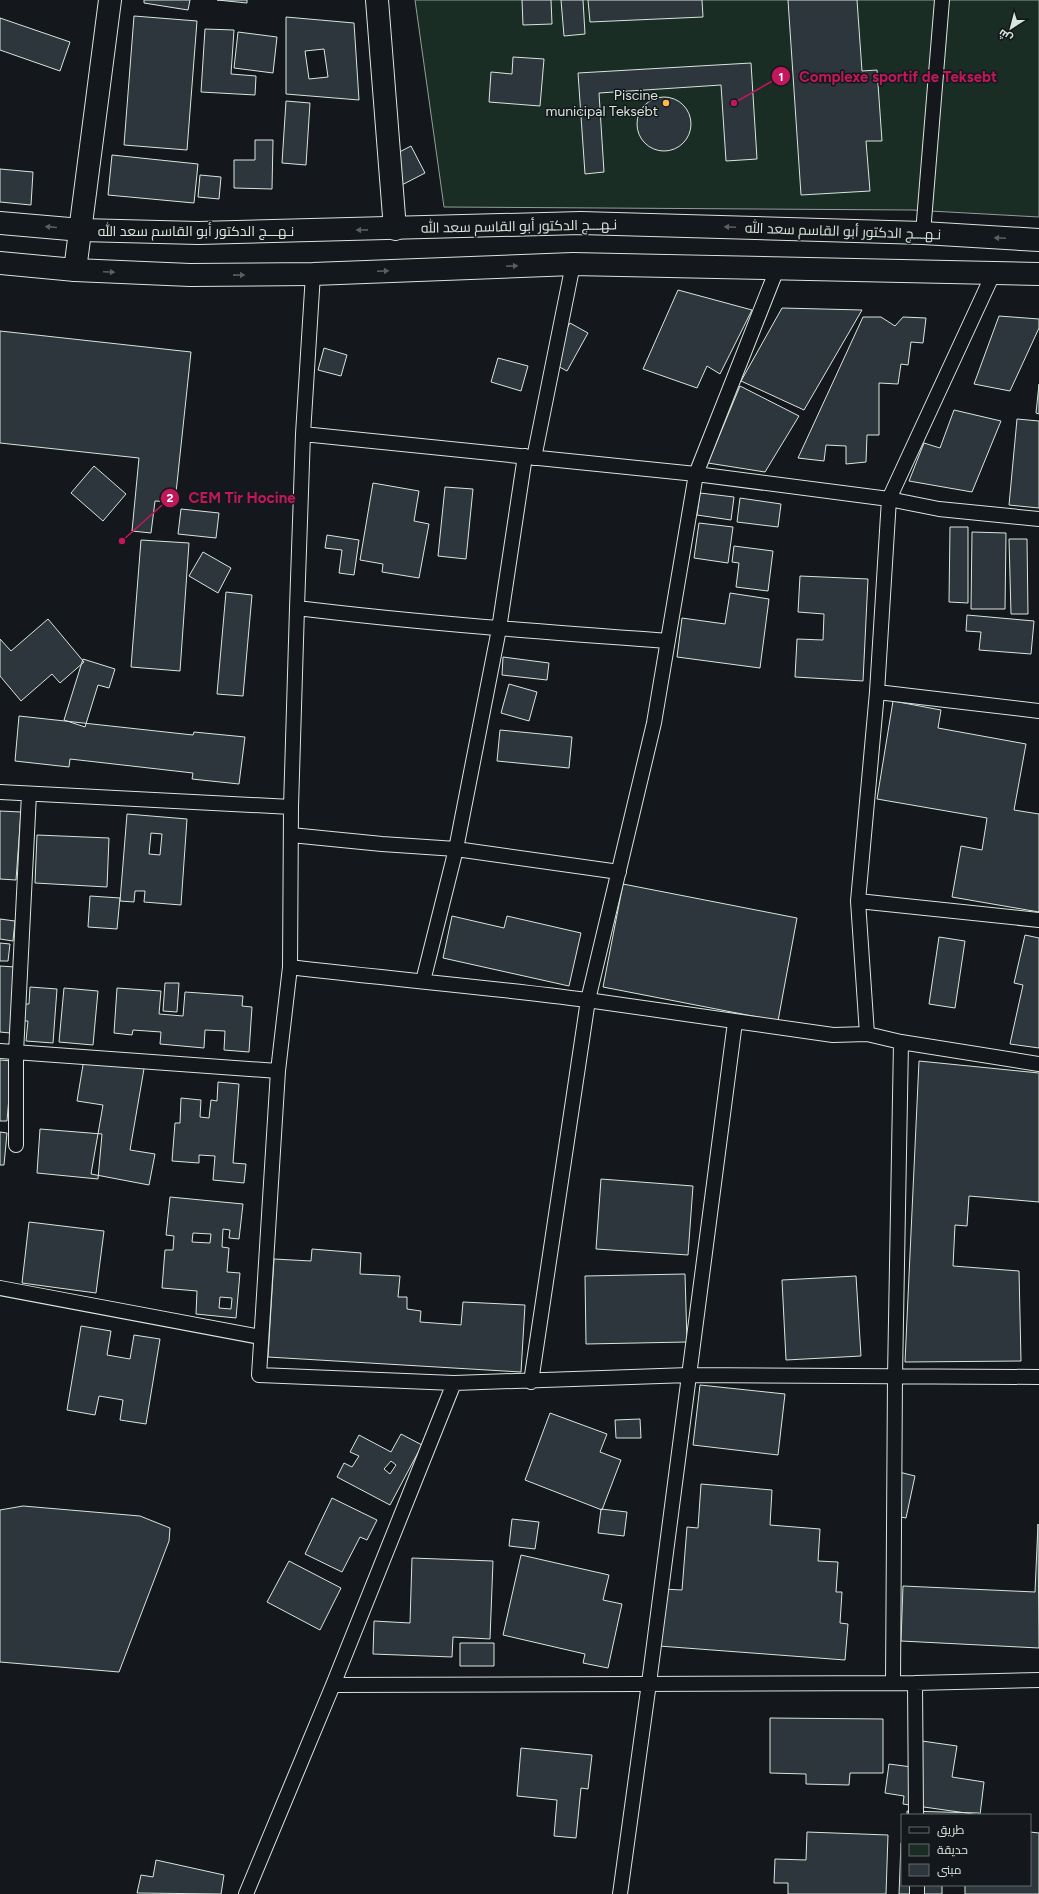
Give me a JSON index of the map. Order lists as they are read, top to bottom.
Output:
{
  "streets": {
    "main road": ["نـهـــج الدكتور أبو القاسم سعد الله"]
  },
  "places": ["Piscine municipal Teksebt", "Complexe sportif de Teksebt", "CEM Tir Hocine"],
  "legend": ["طريق", "حديقة", "مبنى"],
  "north": "bottom left"
}
